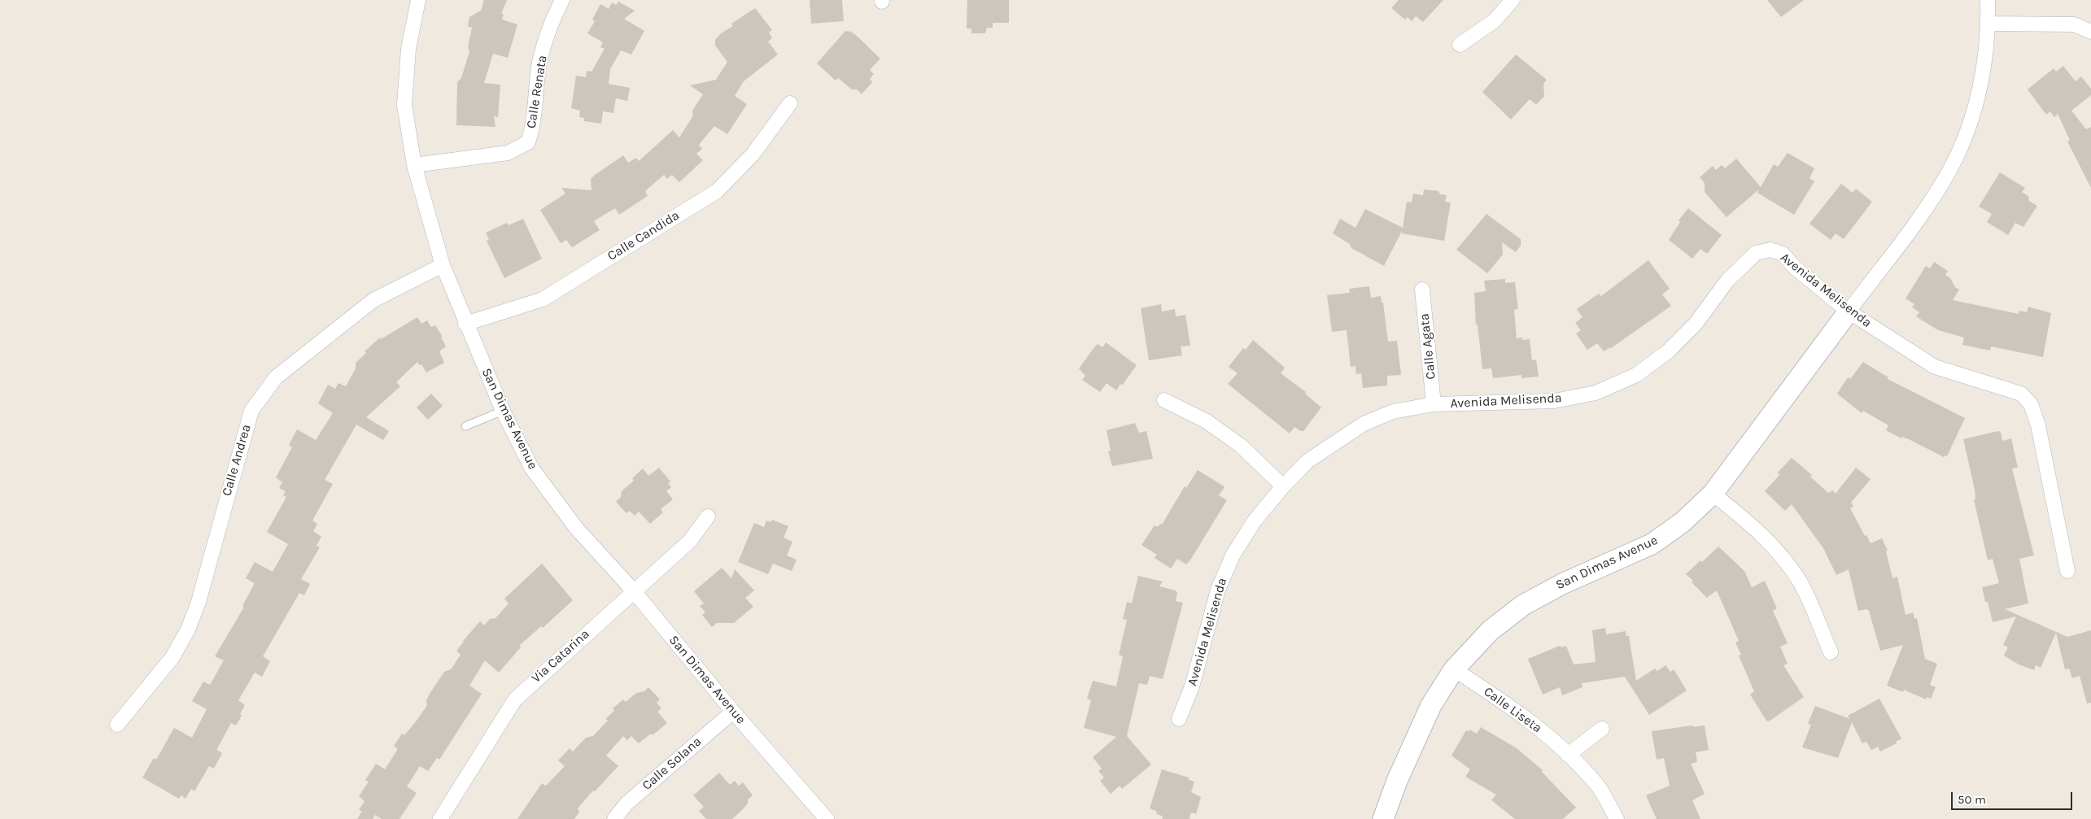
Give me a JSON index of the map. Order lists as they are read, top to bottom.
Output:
{
  "streets": {
    "street": [
      "Calle Renata",
      "Calle Candida",
      "Avenida Melisenda",
      "Calle Agata",
      "San Dimas Avenue",
      "Calle Andrea",
      "Via Catarina",
      "Calle Liseta",
      "Calle Solana"
    ]
  },
  "crossings": [
    ["Calle Renata", "San Dimas Avenue"],
    ["Calle Candida", "San Dimas Avenue"],
    ["Avenida Melisenda", "Calle Agata"],
    ["Avenida Melisenda", "San Dimas Avenue"],
    ["San Dimas Avenue", "Calle Andrea"],
    ["San Dimas Avenue", "Via Catarina"],
    ["San Dimas Avenue", "Calle Liseta"],
    ["San Dimas Avenue", "Calle Solana"]
  ],
  "scale_bar": "50 m"
}
